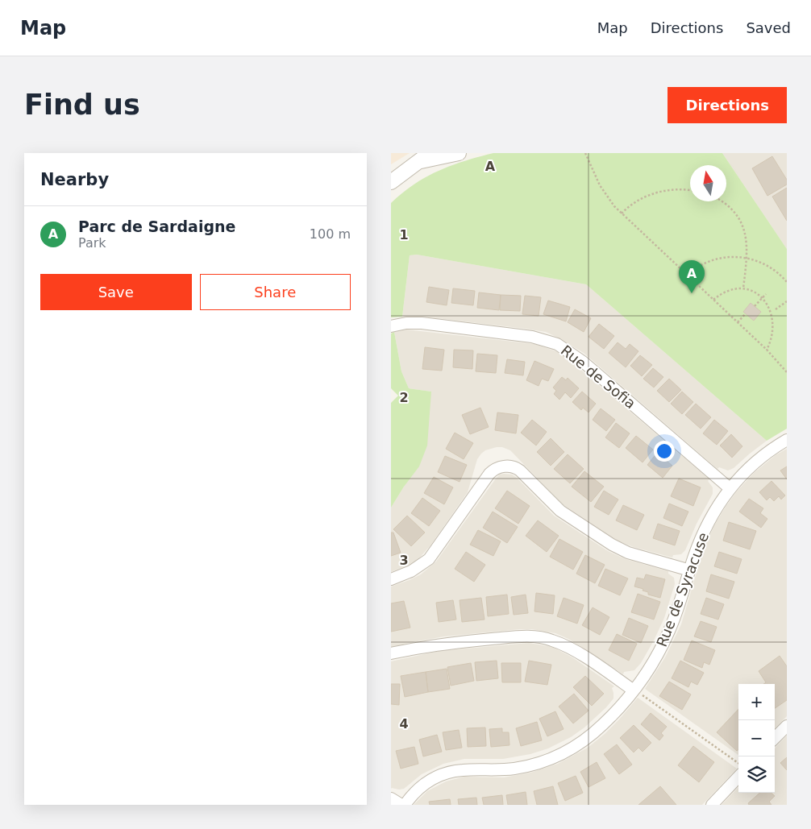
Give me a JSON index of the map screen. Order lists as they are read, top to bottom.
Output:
{
  "streets": {
    "street": ["Rue de Sofia", "Rue de Syracuse"]
  },
  "crossings": [
    ["Rue de Sofia", "Rue de Syracuse"]
  ],
  "north": "top",
  "page": {
    "header": "Map",
    "nav": ["Map", "Directions", "Saved"],
    "buttons": [
      "Directions",
      ["Save", "Share"]
    ],
    "title": "Find us",
    "heading": "Nearby",
    "list": [
      {
        "mark": "A",
        "name": "Parc de Sardaigne",
        "note": "Park",
        "value": "100 m"
      }
    ],
    "pins": "A",
    "map_buttons": ["+", "−"]
  },
  "grid": {
    "columns": ["A"],
    "rows": [
      "1",
      "2",
      "3",
      "4"
    ]
  }
}
